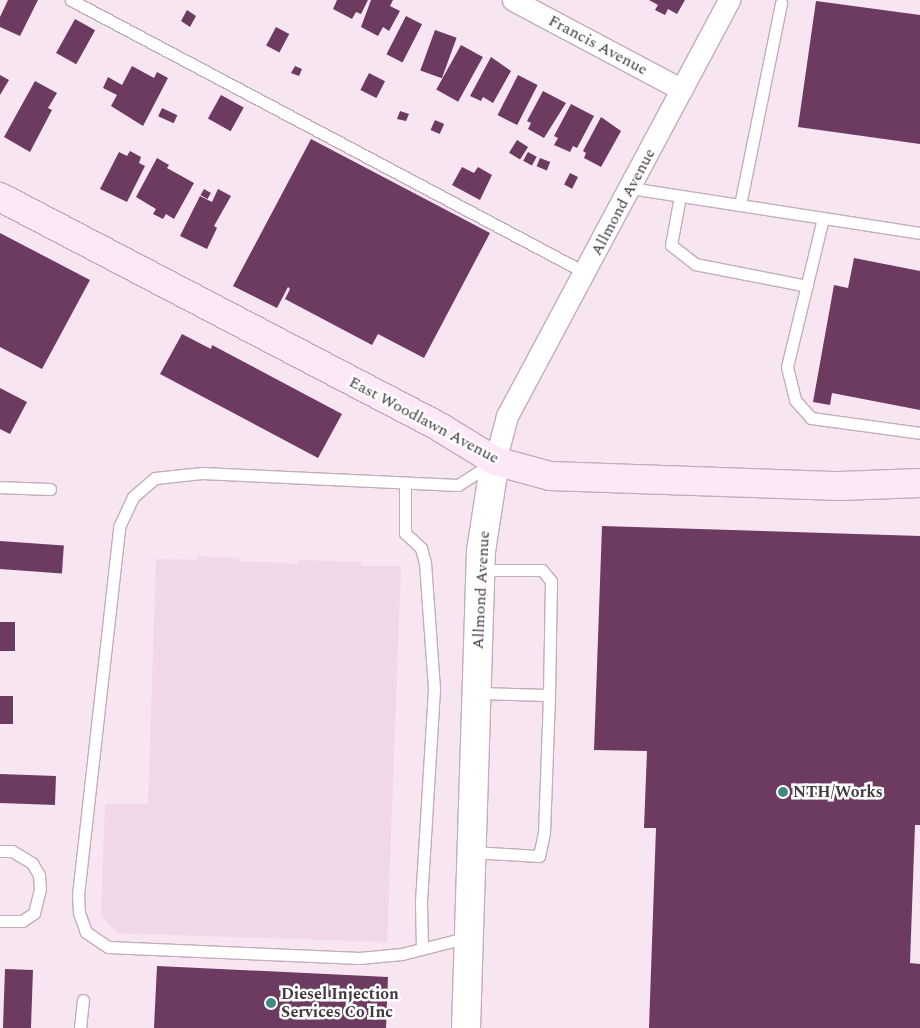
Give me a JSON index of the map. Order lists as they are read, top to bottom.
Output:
{
  "streets": {
    "main road": ["East Woodlawn Avenue"],
    "street": ["Francis Avenue", "Allmond Avenue"]
  },
  "crossings": [
    ["Francis Avenue", "Allmond Avenue"],
    ["Allmond Avenue", "East Woodlawn Avenue"]
  ],
  "places": ["NTH/Works", "Diesel Injection Services Co Inc"]
}
